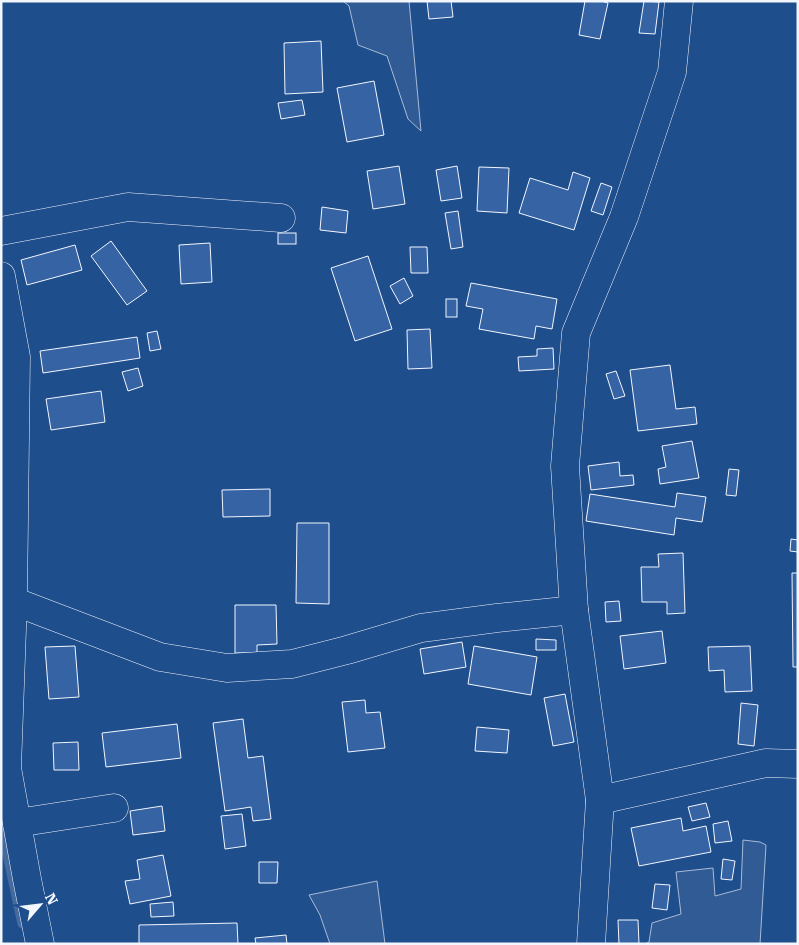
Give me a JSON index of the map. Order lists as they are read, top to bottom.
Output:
{
  "north": "top right"
}
